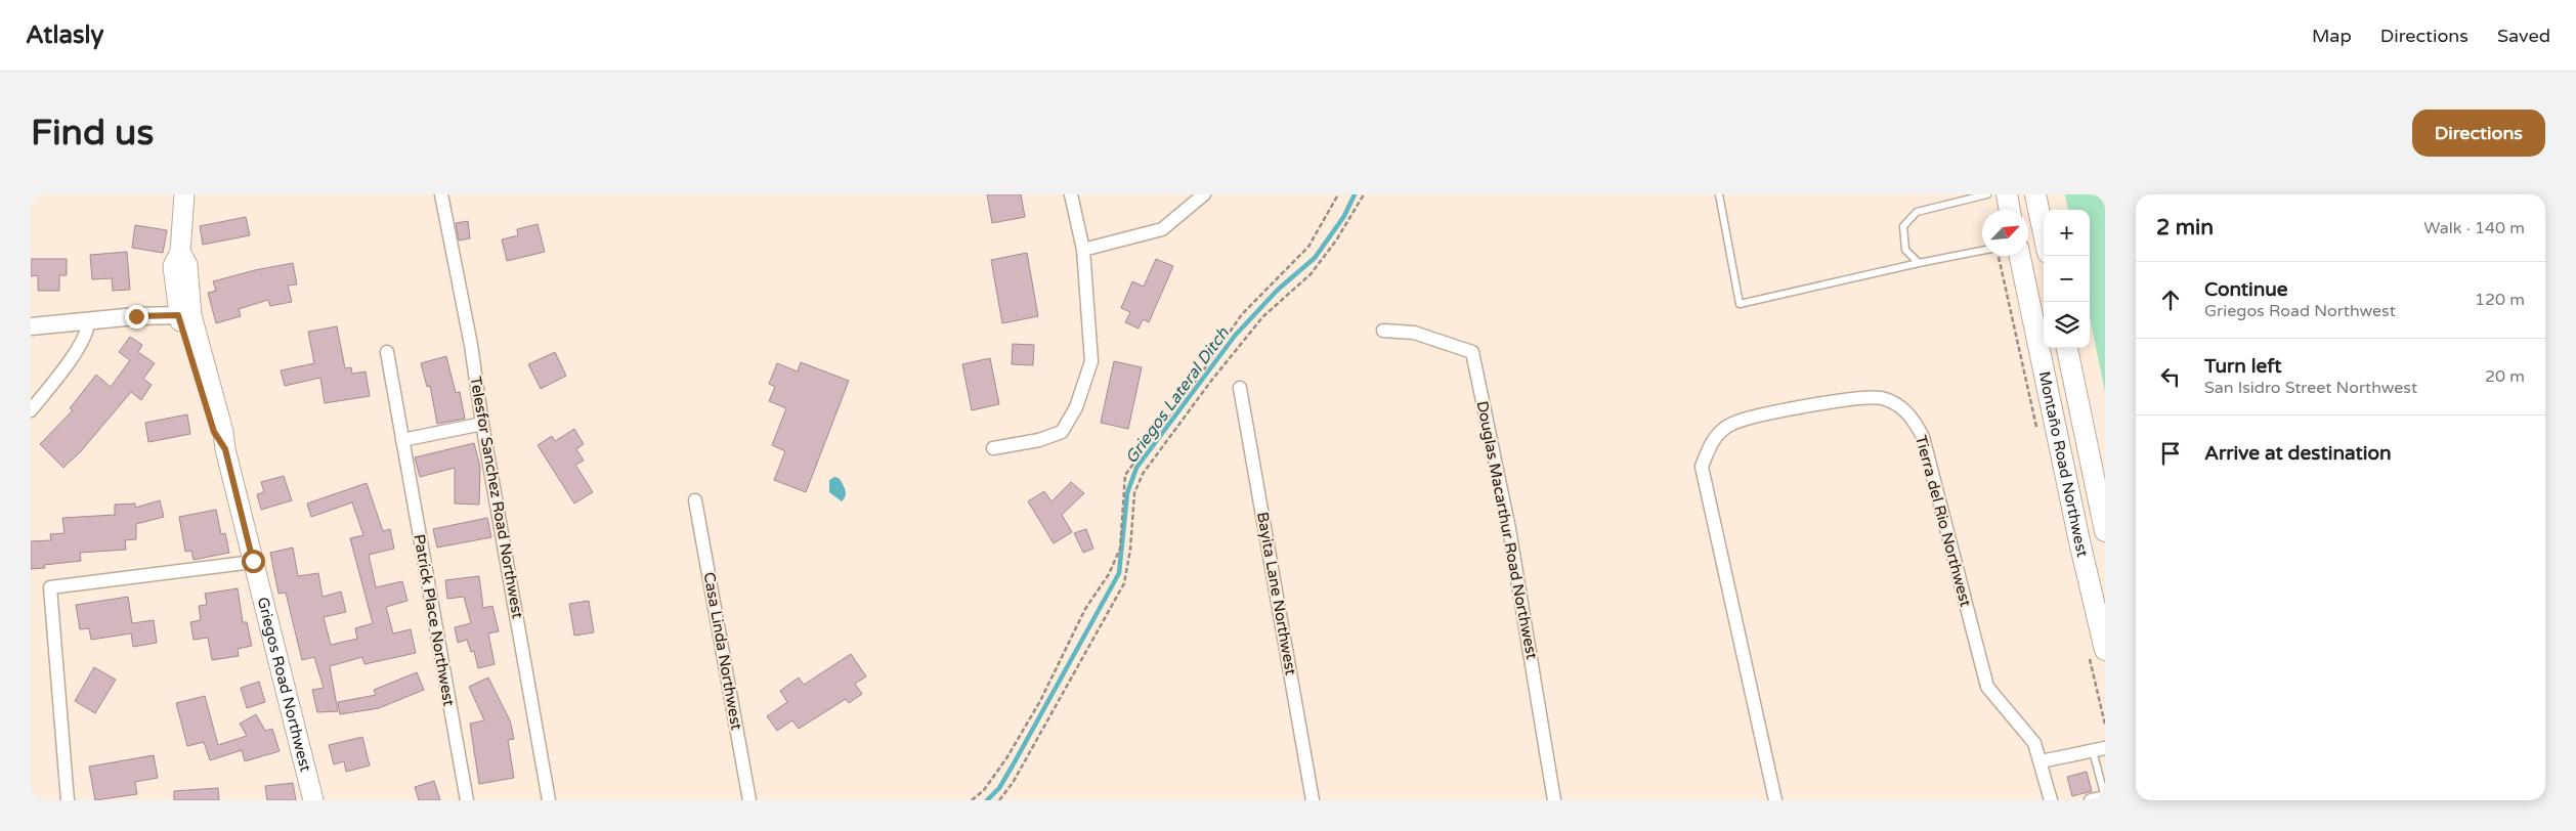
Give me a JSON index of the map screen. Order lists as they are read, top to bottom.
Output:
{
  "streets": {
    "main road": ["Montaño Road Northwest", "Griegos Road Northwest"],
    "street": [
      "Telesfor Sanchez Road Northwest",
      "Tierra del Rio Northwest",
      "Douglas Macarthur Road Northwest",
      "Bayita Lane Northwest",
      "Patrick Place Northwest",
      "Casa Linda Northwest"
    ]
  },
  "water": ["Griegos Lateral Ditch"],
  "north": "top right",
  "page": {
    "header": "Atlasly",
    "nav": ["Map", "Directions", "Saved"],
    "buttons": "Directions",
    "title": "Find us",
    "heading": ["2 min", "Walk · 140 m"],
    "map_buttons": ["+", "−"],
    "list": [
      ["Continue", "Griegos Road Northwest", "120 m"],
      ["Turn left", "San Isidro Street Northwest", "20 m"],
      "Arrive at destination"
    ]
  }
}
